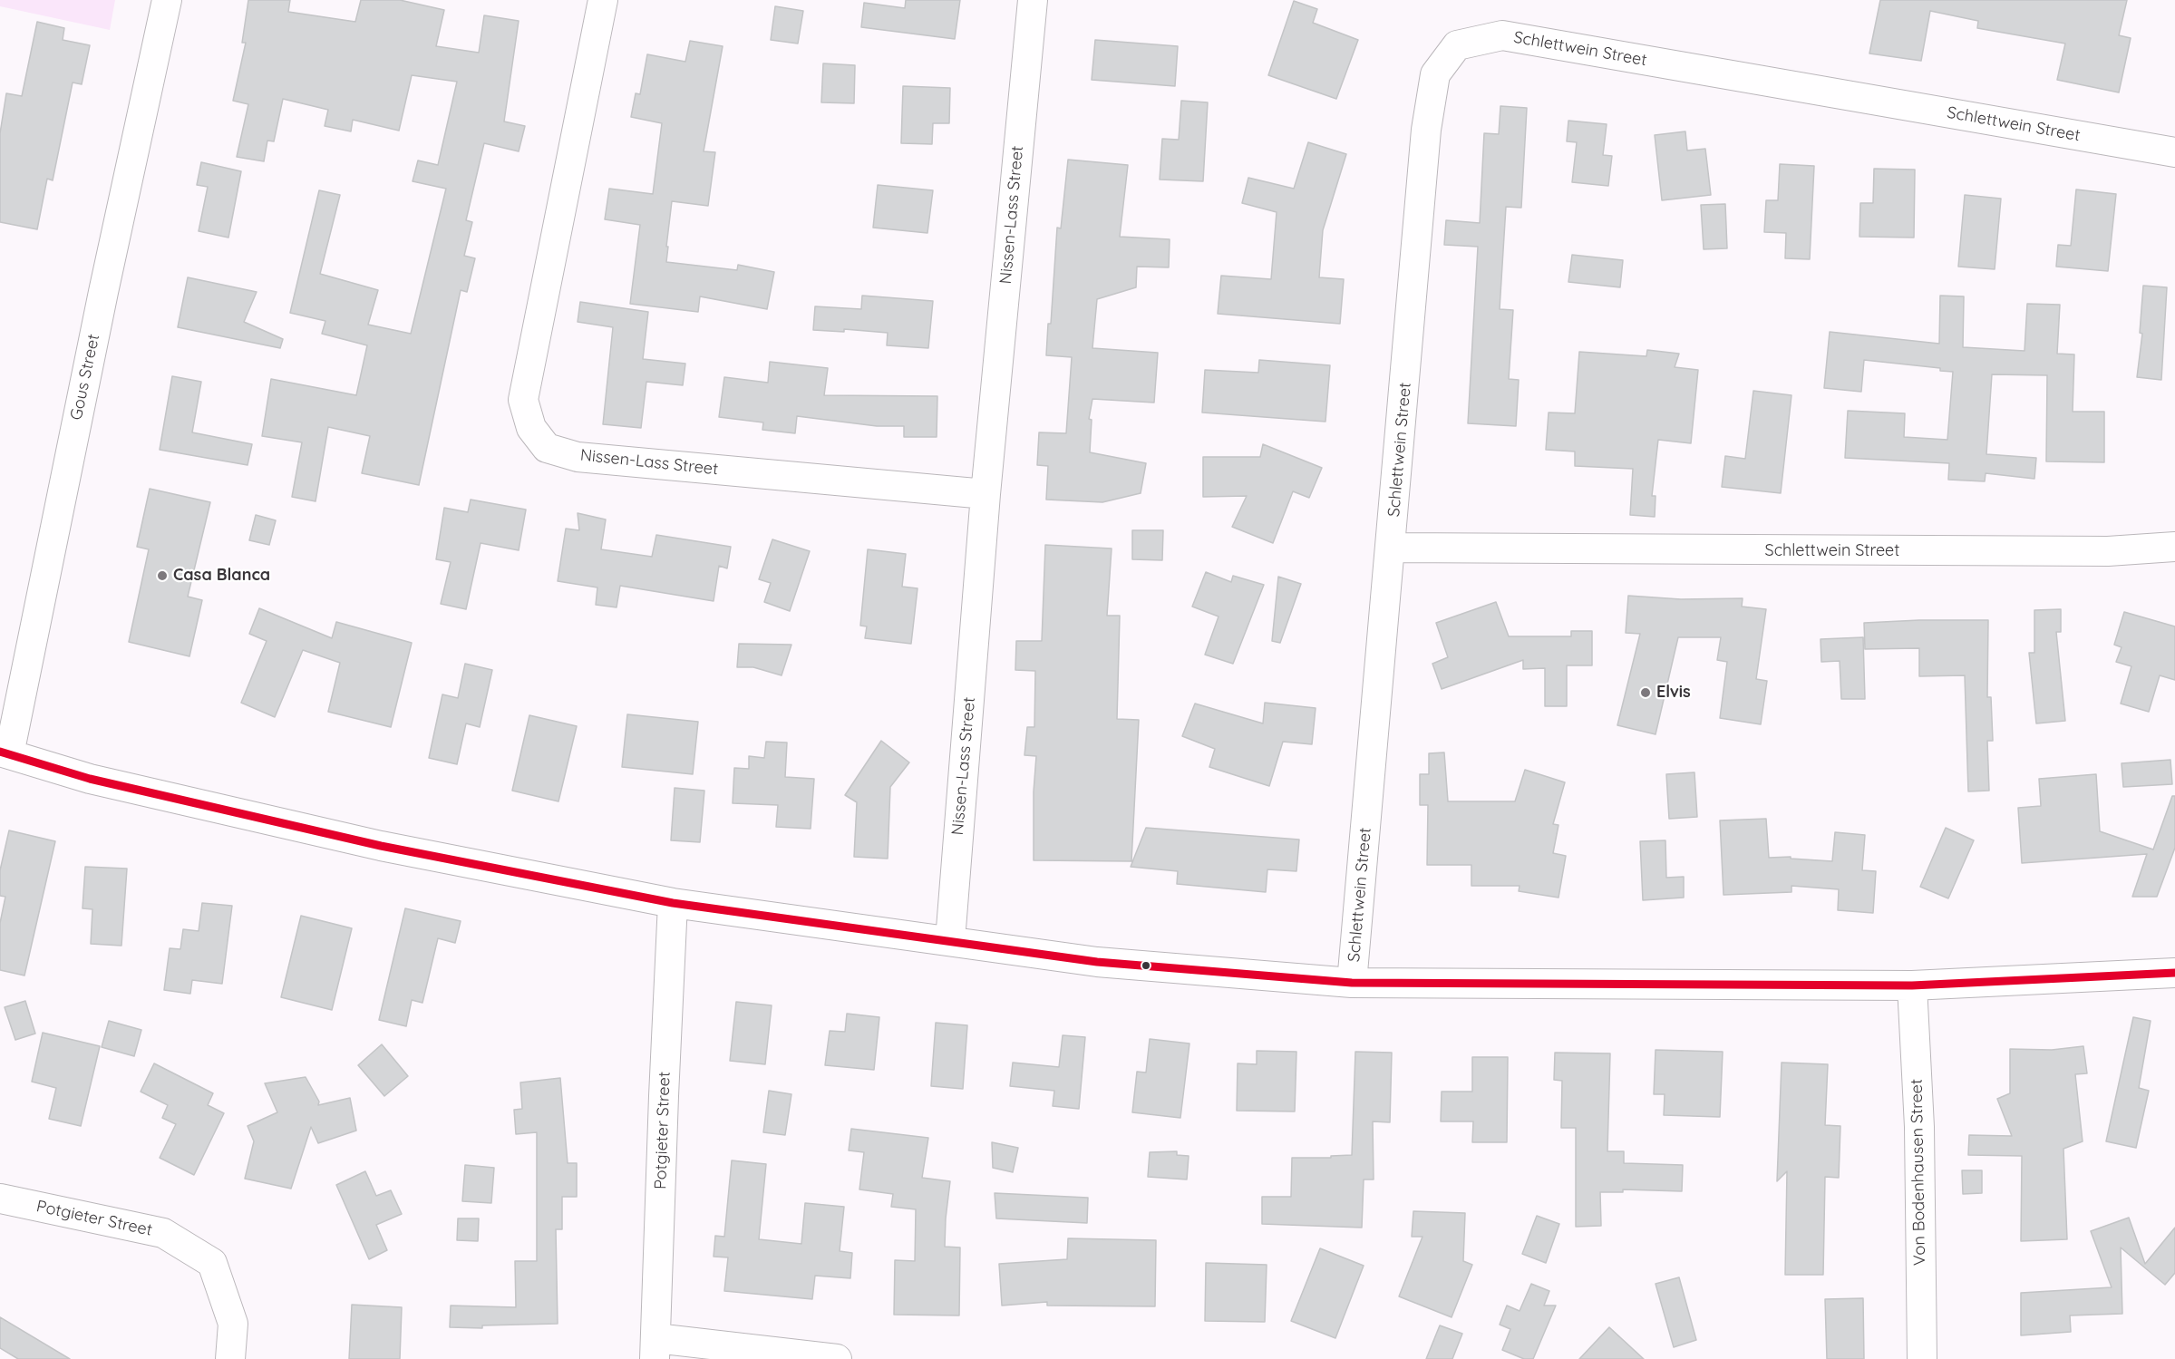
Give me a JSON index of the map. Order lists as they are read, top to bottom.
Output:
{
  "streets": {
    "street": [
      "Schlettwein Street",
      "Nissen-Lass Street",
      "Gous Street",
      "Potgieter Street",
      "Von Bodenhausen Street"
    ]
  },
  "places": ["Casa Blanca", "Elvis"]
}
